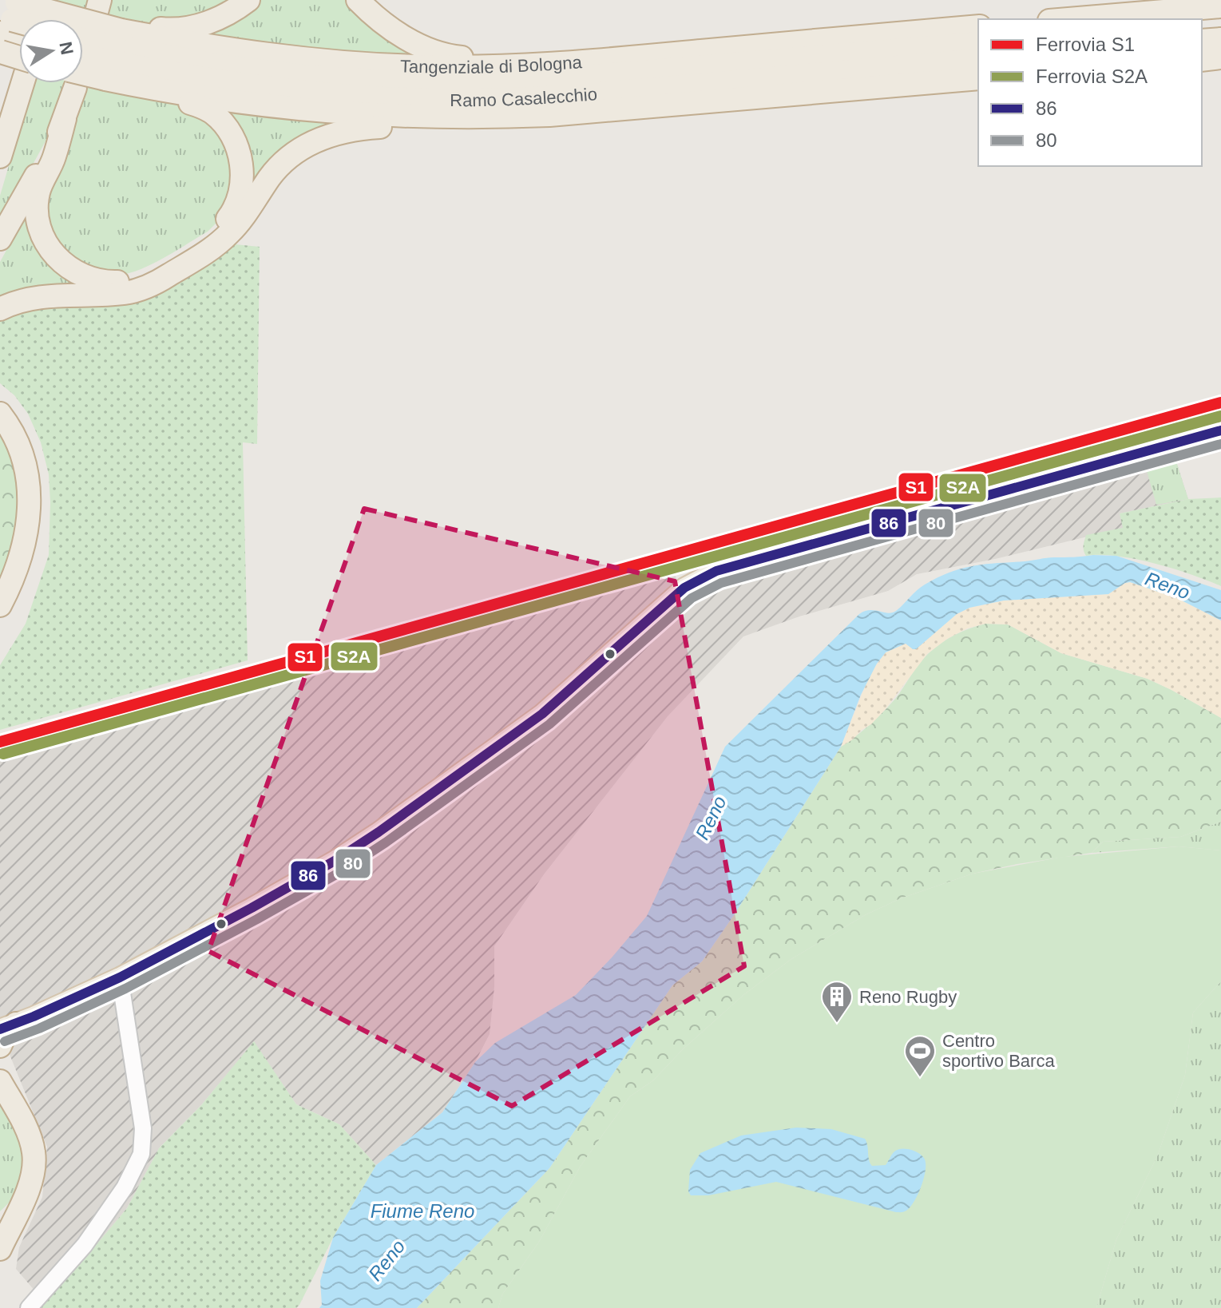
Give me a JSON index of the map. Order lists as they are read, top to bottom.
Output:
{
  "streets": {
    "highway": ["Tangenziale di Bologna", "Ramo Casalecchio"]
  },
  "crossings": [
    ["Tangenziale di Bologna", "Ramo Casalecchio"]
  ],
  "water": ["Reno", "Fiume Reno"],
  "places": {
    "building": ["Reno Rugby"],
    "sports": ["Centro sportivo Barca"]
  },
  "lines": [
    "rail line S1",
    "rail line S2A",
    "transit line 86",
    "transit line 80"
  ],
  "legend": [
    "Ferrovia S1",
    "Ferrovia S2A",
    "86",
    "80"
  ],
  "north": "right"
}
